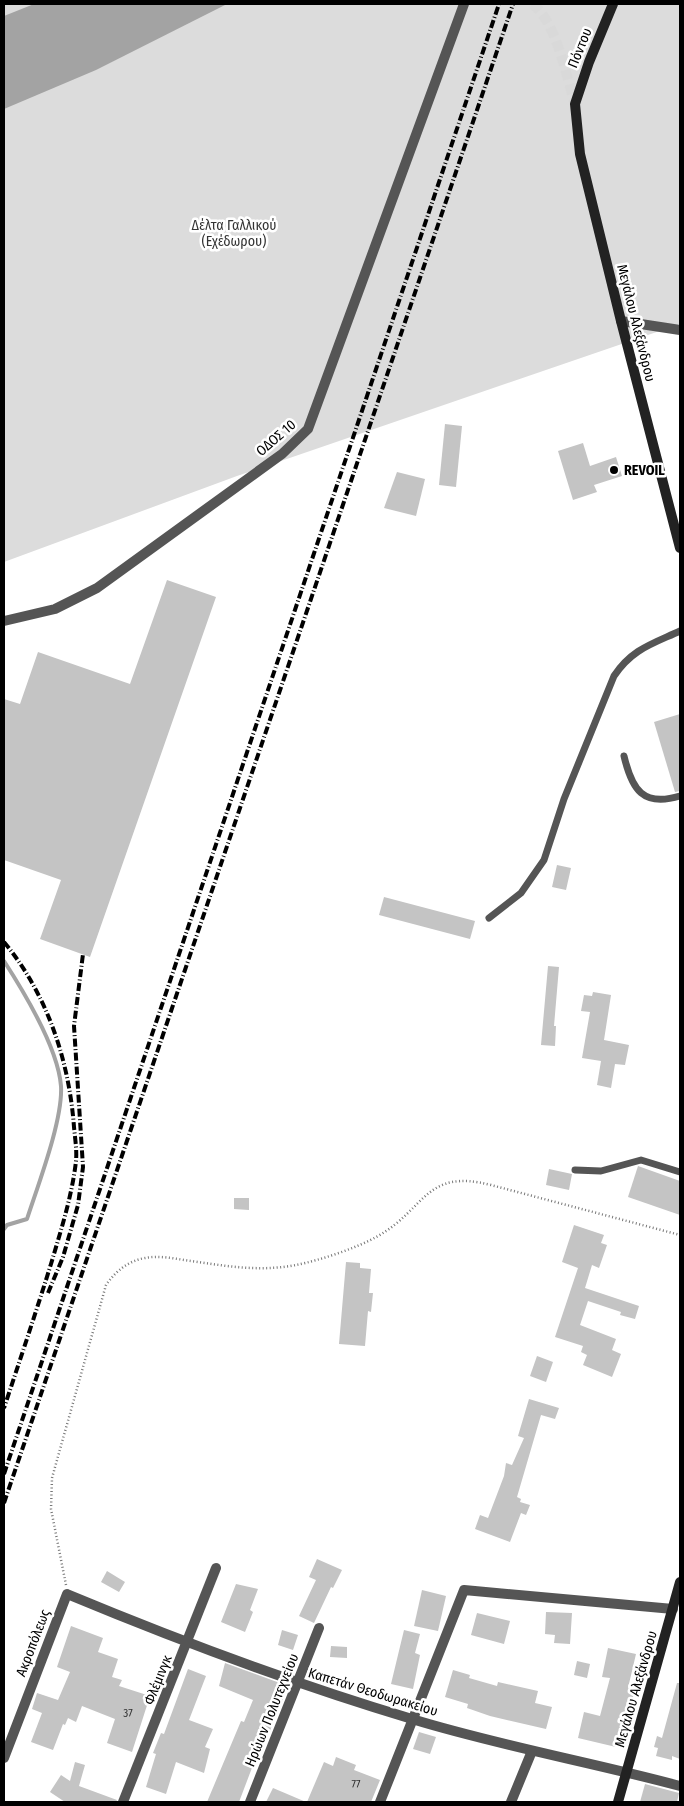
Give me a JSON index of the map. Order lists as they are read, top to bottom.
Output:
{
  "streets": {
    "street": [
      "Πόντου",
      "Μεγάλου Αλεξάνδρου",
      "ΟΔΟΣ 10",
      "Ακροπόλεως",
      "Φλέμινγκ",
      "Καπετάν Θεοδωρακείου",
      "Ηρώων Πολυτεχνείου"
    ]
  },
  "crossings": [
    ["Πόντου", "Μεγάλου Αλεξάνδρου"],
    ["Μεγάλου Αλεξάνδρου", "Καπετάν Θεοδωρακείου"],
    ["Ακροπόλεως", "Καπετάν Θεοδωρακείου"],
    ["Φλέμινγκ", "Καπετάν Θεοδωρακείου"],
    ["Καπετάν Θεοδωρακείου", "Ηρώων Πολυτεχνείου"]
  ],
  "parks": ["Δέλτα Γαλλικού (Εχέδωρου)"],
  "places": ["REVOIL"],
  "house_numbers": ["37", "77"]
}
